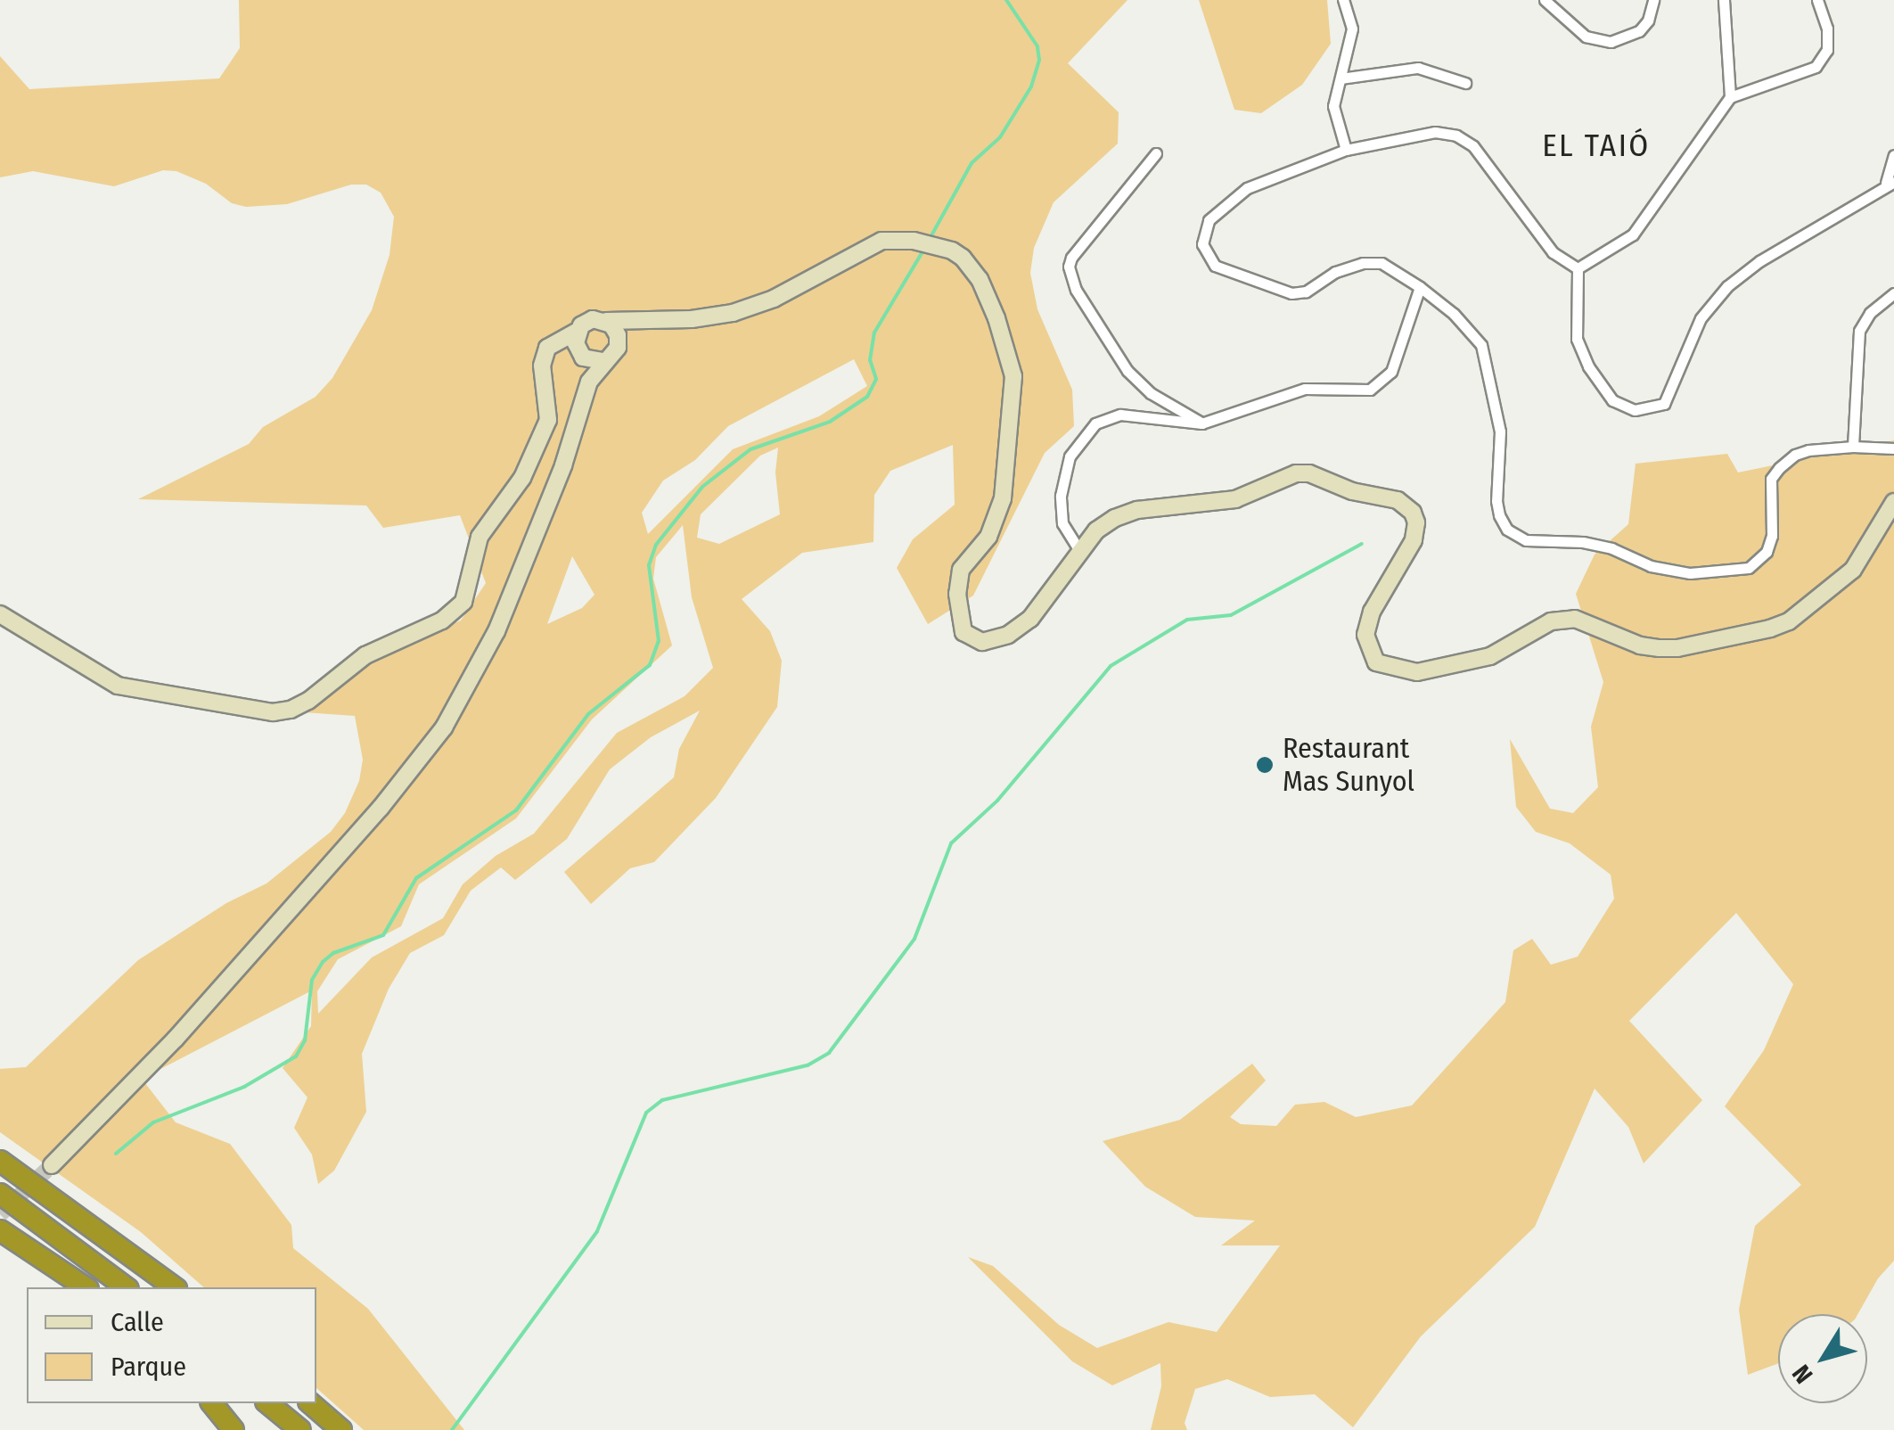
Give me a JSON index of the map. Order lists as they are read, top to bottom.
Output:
{
  "districts": ["EL TAIÓ"],
  "places": ["Restaurant Mas Sunyol"],
  "legend": ["Calle", "Parque"],
  "north": "bottom left"
}
